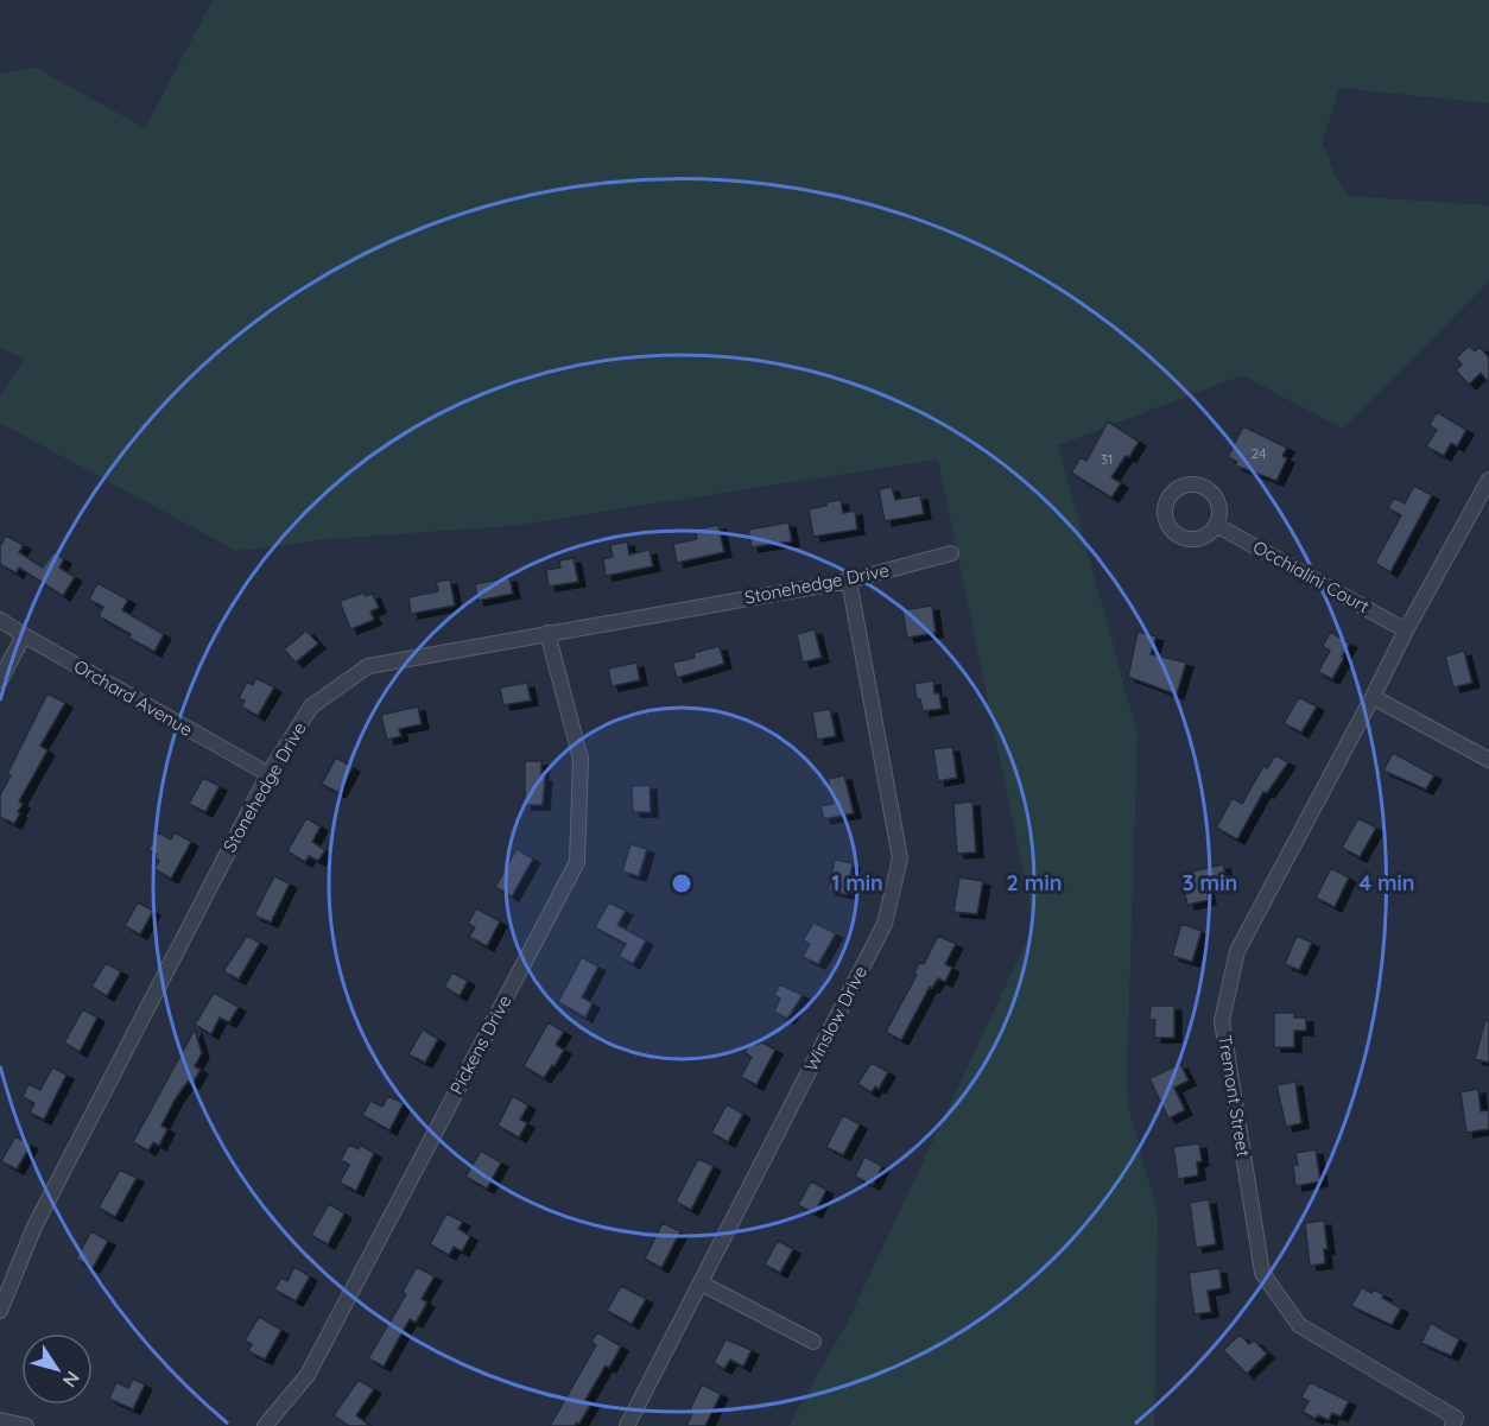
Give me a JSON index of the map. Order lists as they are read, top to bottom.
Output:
{
  "streets": {
    "street": [
      "Occhialini Court",
      "Stonehedge Drive",
      "Orchard Avenue",
      "Winslow Drive",
      "Pickens Drive",
      "Tremont Street"
    ]
  },
  "crossings": [
    ["Occhialini Court", "Tremont Street"],
    ["Stonehedge Drive", "Orchard Avenue"],
    ["Stonehedge Drive", "Winslow Drive"],
    ["Stonehedge Drive", "Pickens Drive"]
  ],
  "house_numbers": ["24", "31"],
  "north": "bottom right",
  "rings": [
    "1 min",
    "2 min",
    "3 min",
    "4 min"
  ]
}
